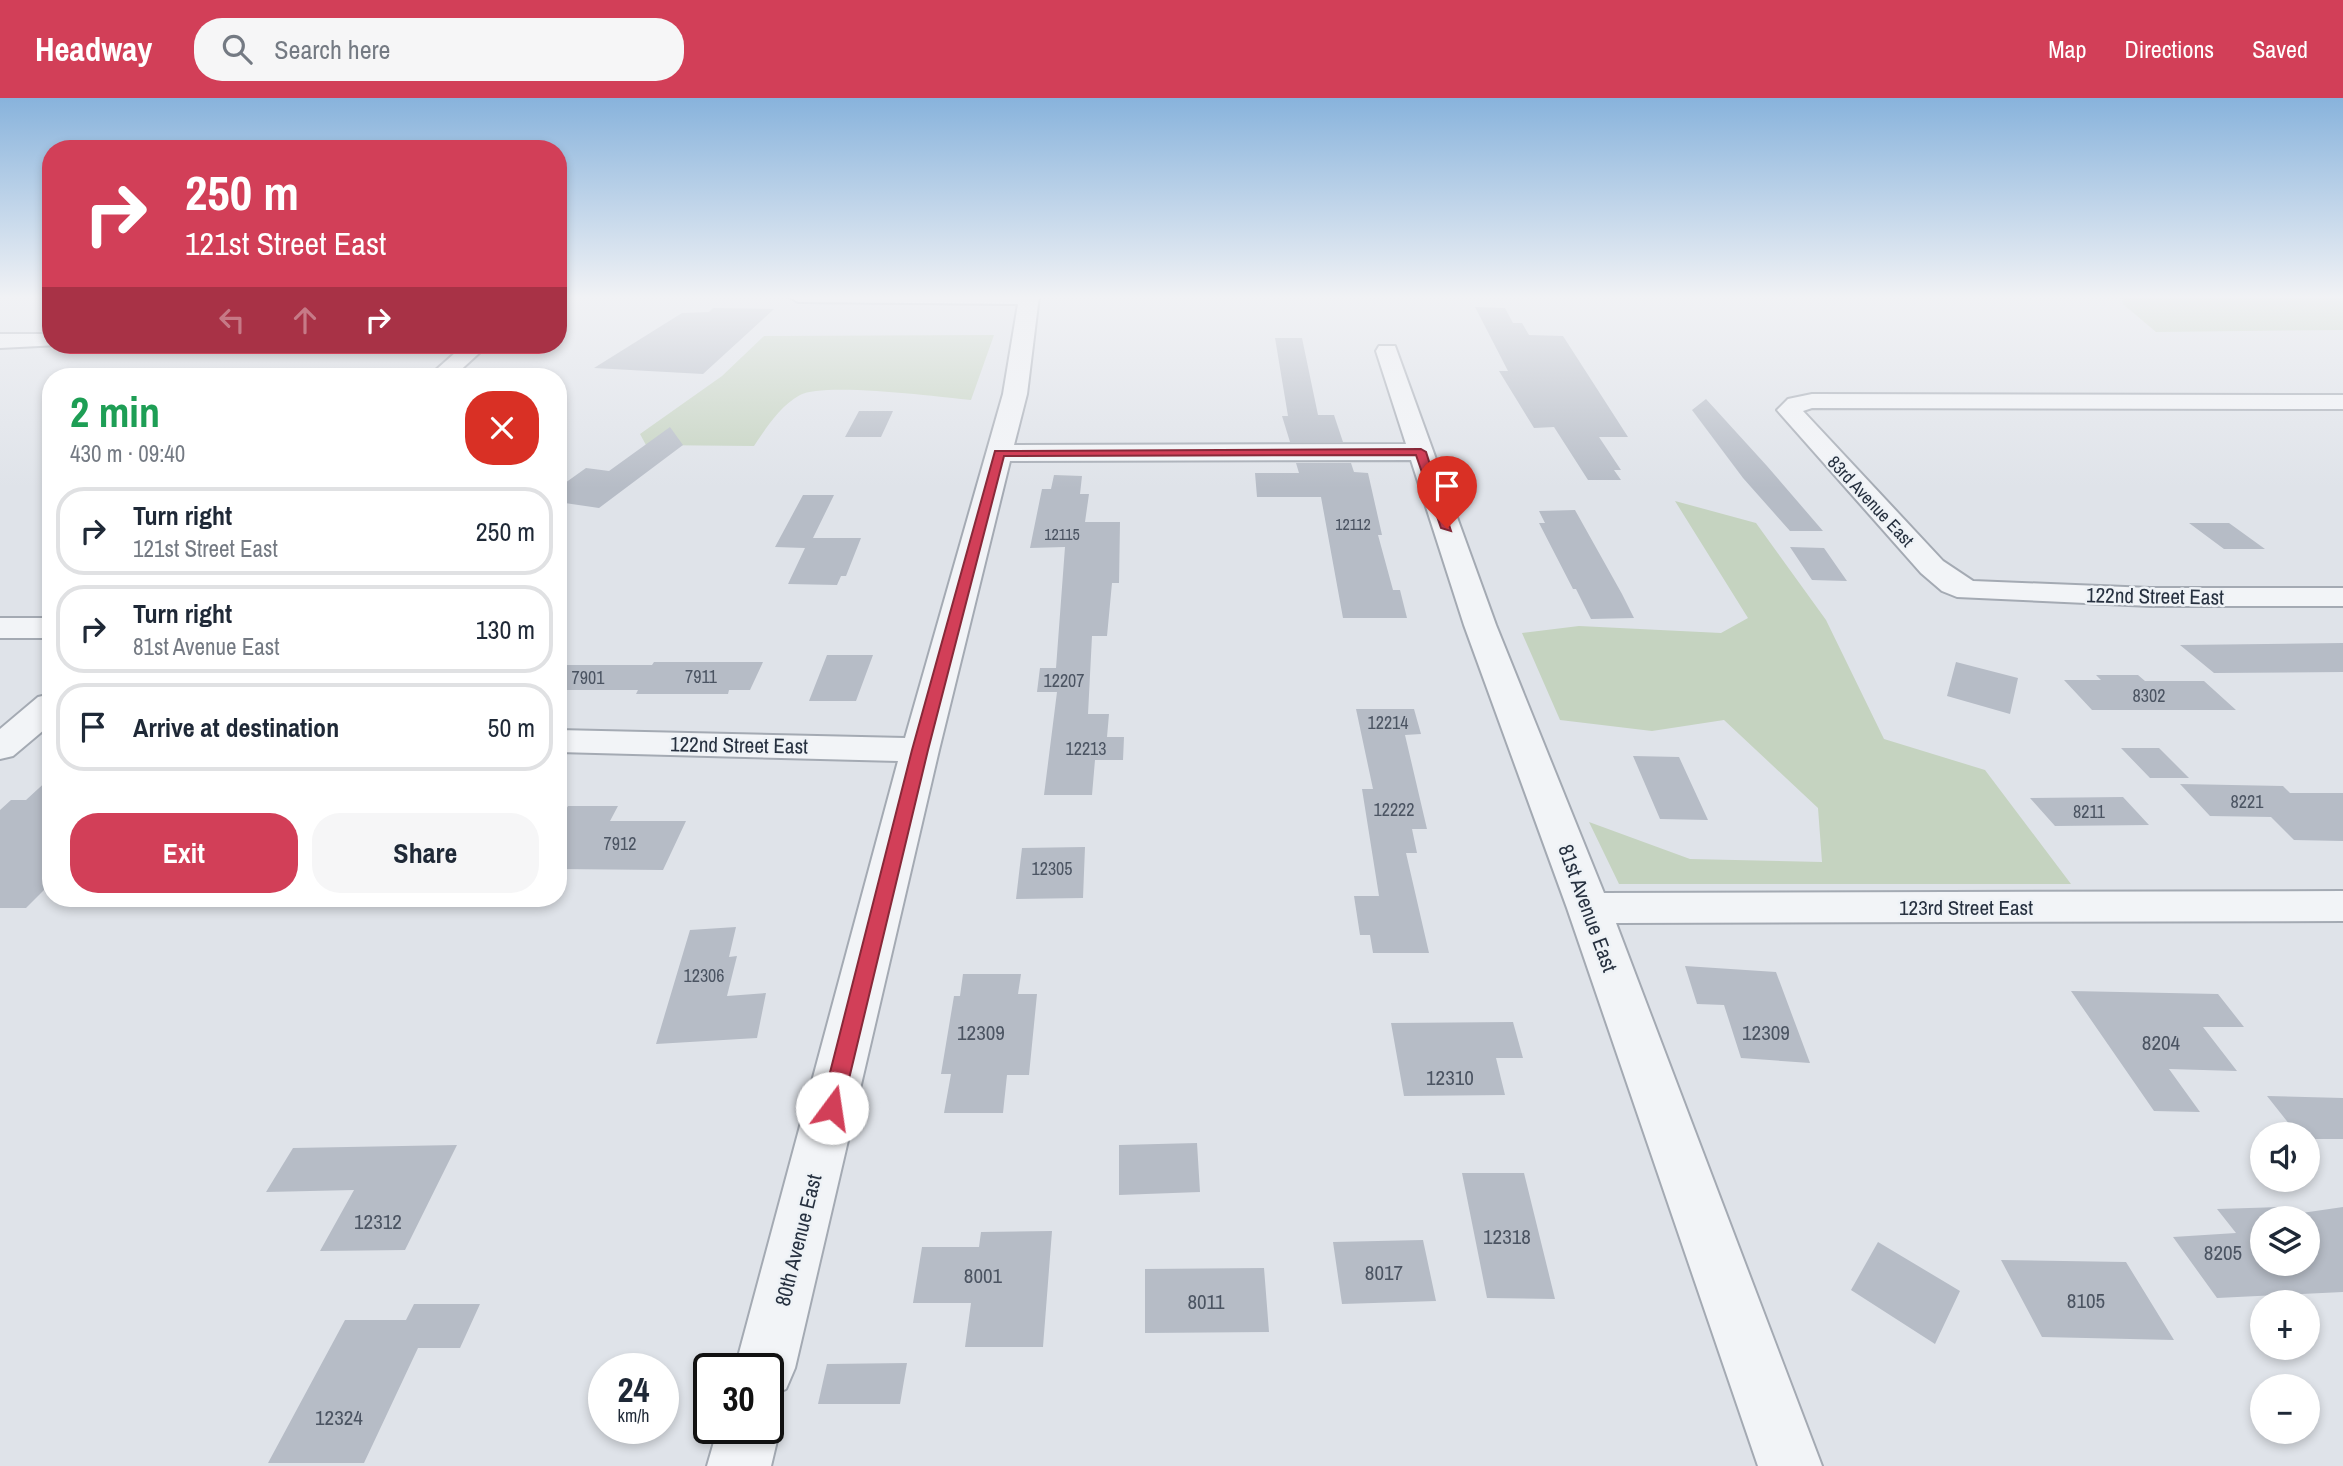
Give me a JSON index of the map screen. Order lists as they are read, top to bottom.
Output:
{
  "streets": {
    "street": [
      "83rd Avenue East",
      "122nd Street East",
      "123rd Street East",
      "81st Avenue East",
      "80th Avenue East"
    ]
  },
  "crossings": [
    ["83rd Avenue East", "122nd Street East"],
    ["122nd Street East", "80th Avenue East"],
    ["123rd Street East", "81st Avenue East"]
  ],
  "house_numbers": [
    "12112",
    "12115",
    "7911",
    "7901",
    "12207",
    "8302",
    "12214",
    "12213",
    "8221",
    "12222",
    "8211",
    "7912",
    "12305",
    "12306",
    "12309",
    "12309",
    "8204",
    "12310",
    "12312",
    "12318",
    "8205",
    "8017",
    "8001",
    "8105",
    "8011",
    "12324"
  ],
  "page": {
    "header": "Headway",
    "search": "Search here",
    "nav": ["Map", "Directions", "Saved"],
    "turn": ["250 m", "121st Street East"],
    "heading": ["2 min", "430 m · 09:40"],
    "list": [
      {
        "name": "Turn right",
        "note": "121st Street East",
        "value": "250 m"
      },
      {
        "name": "Turn right",
        "note": "81st Avenue East",
        "value": "130 m"
      },
      {
        "name": "Arrive at destination",
        "value": "50 m"
      }
    ],
    "buttons": ["Exit", "Share"],
    "map_buttons": ["+", "−"],
    "speed": "24 km/h",
    "limit": "30"
  }
}
